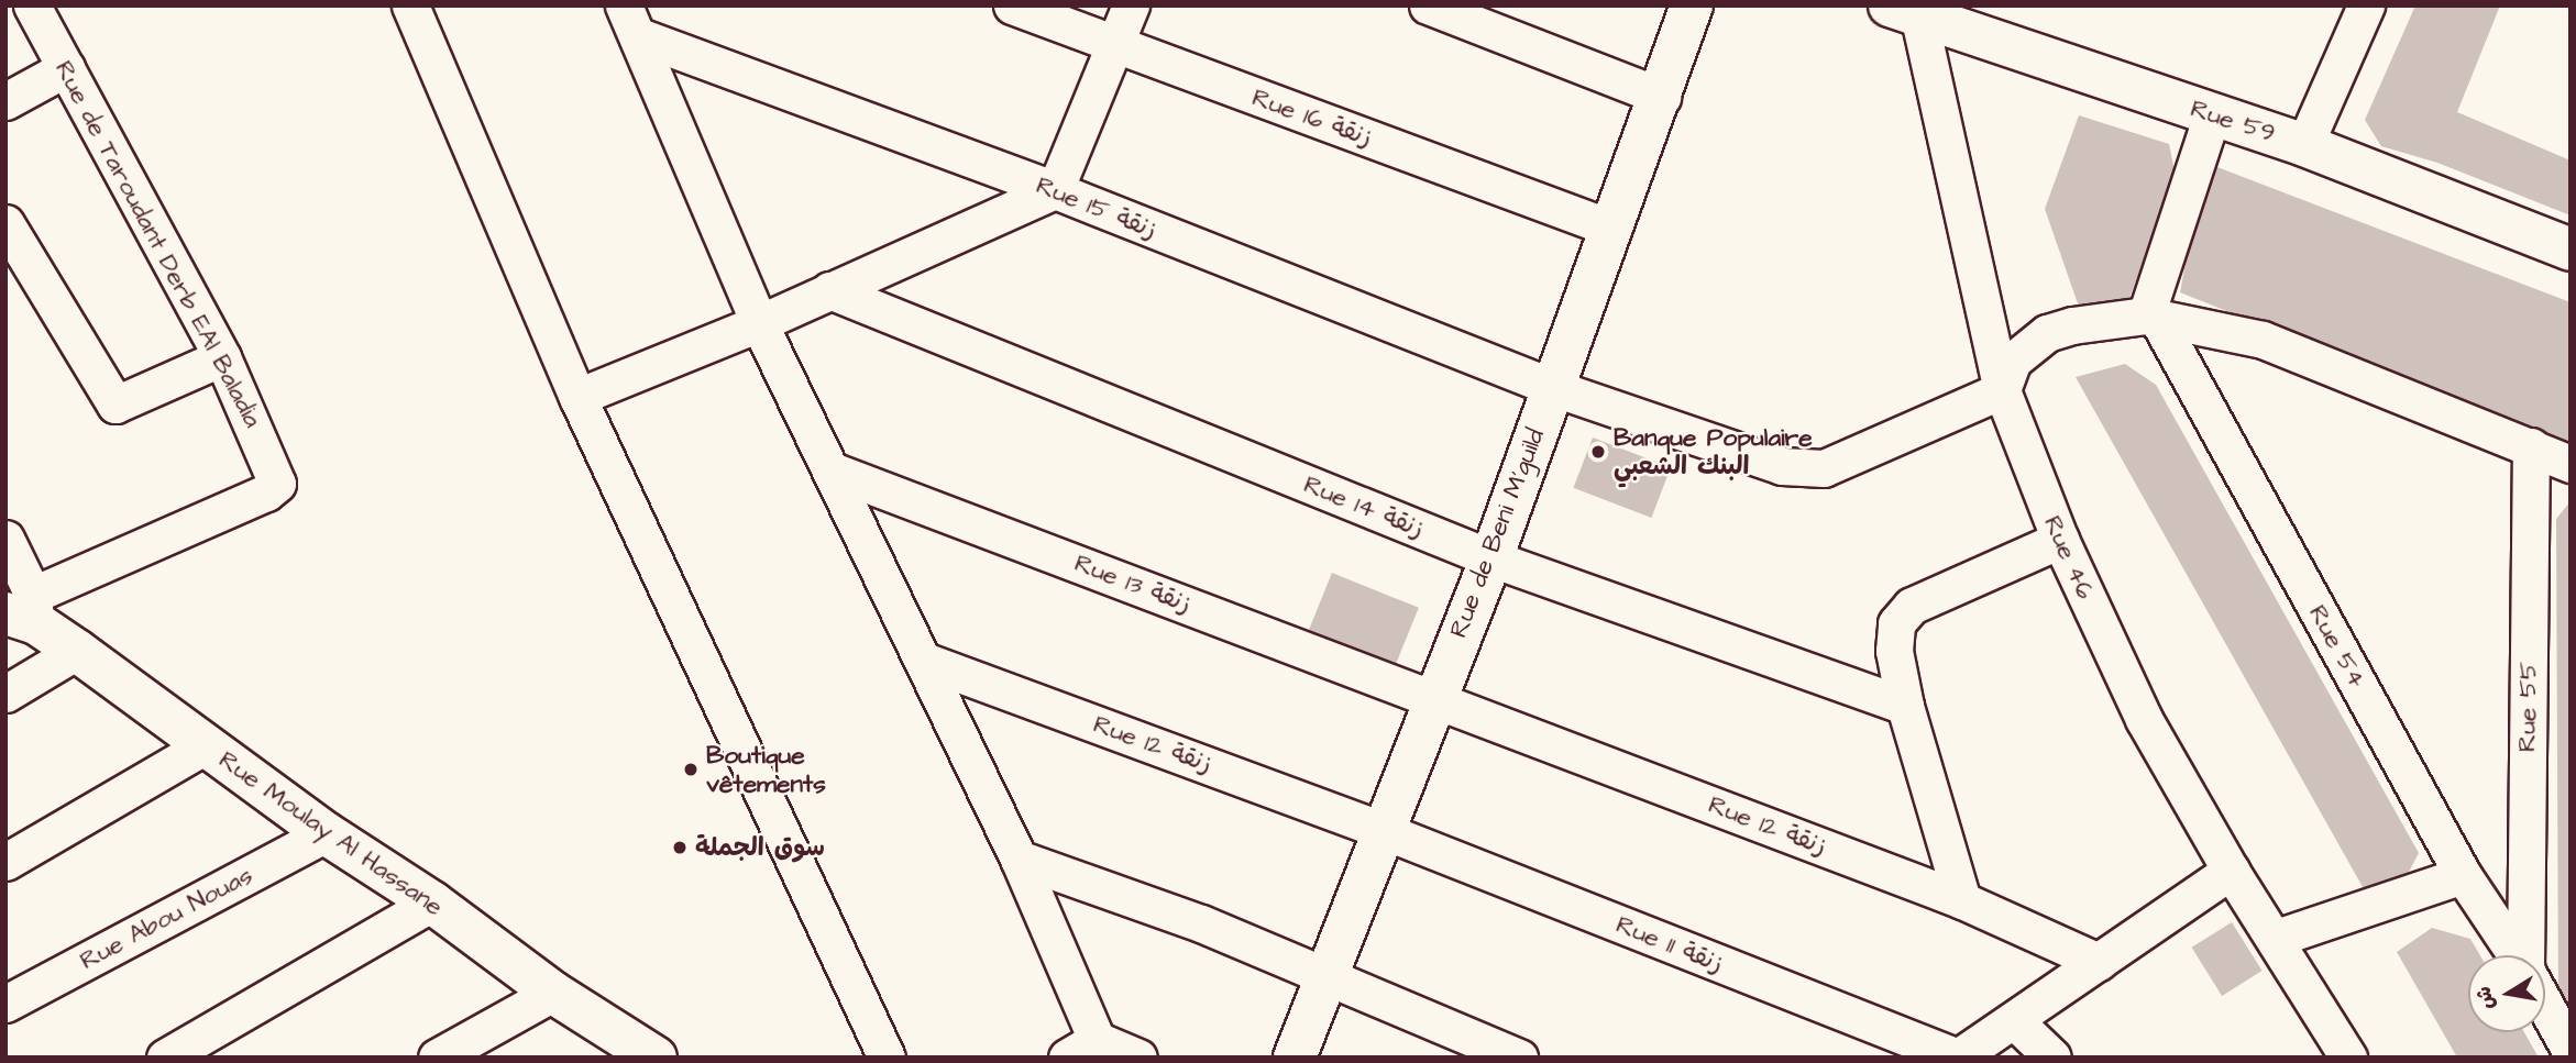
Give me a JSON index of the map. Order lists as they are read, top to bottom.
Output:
{
  "streets": {
    "street": [
      "Rue 16 زنقة",
      "Rue 59",
      "Rue 15 زنقة",
      "Rue de Taroudant Derb EAl Baladia",
      "Rue 14 زنقة",
      "Rue de Beni M'guild",
      "Rue 46",
      "Rue 13 زنقة",
      "Rue 54",
      "Rue 55",
      "Rue 12 زنقة",
      "Rue Moulay Al Hassane",
      "Rue Abou Nouas",
      "Rue 11 زنقة"
    ]
  },
  "crossings": [
    ["Rue 16 زنقة", "Rue de Beni M'guild"],
    ["Rue 59", "Rue 46"],
    ["Rue 15 زنقة", "Rue de Beni M'guild"],
    ["Rue de Taroudant Derb EAl Baladia", "Rue Moulay Al Hassane"],
    ["Rue 14 زنقة", "Rue de Beni M'guild"],
    ["Rue de Beni M'guild", "Rue 13 زنقة"],
    ["Rue de Beni M'guild", "Rue 12 زنقة"],
    ["Rue de Beni M'guild", "Rue 11 زنقة"],
    ["Rue 13 زنقة", "Rue 12 زنقة"],
    ["Rue 12 زنقة", "Rue 11 زنقة"],
    ["Rue Moulay Al Hassane", "Rue Abou Nouas"]
  ],
  "places": ["Banque Populaire البنك الشعبي", "Boutique vêtements", "سوق الجملة"],
  "north": "left"
}
